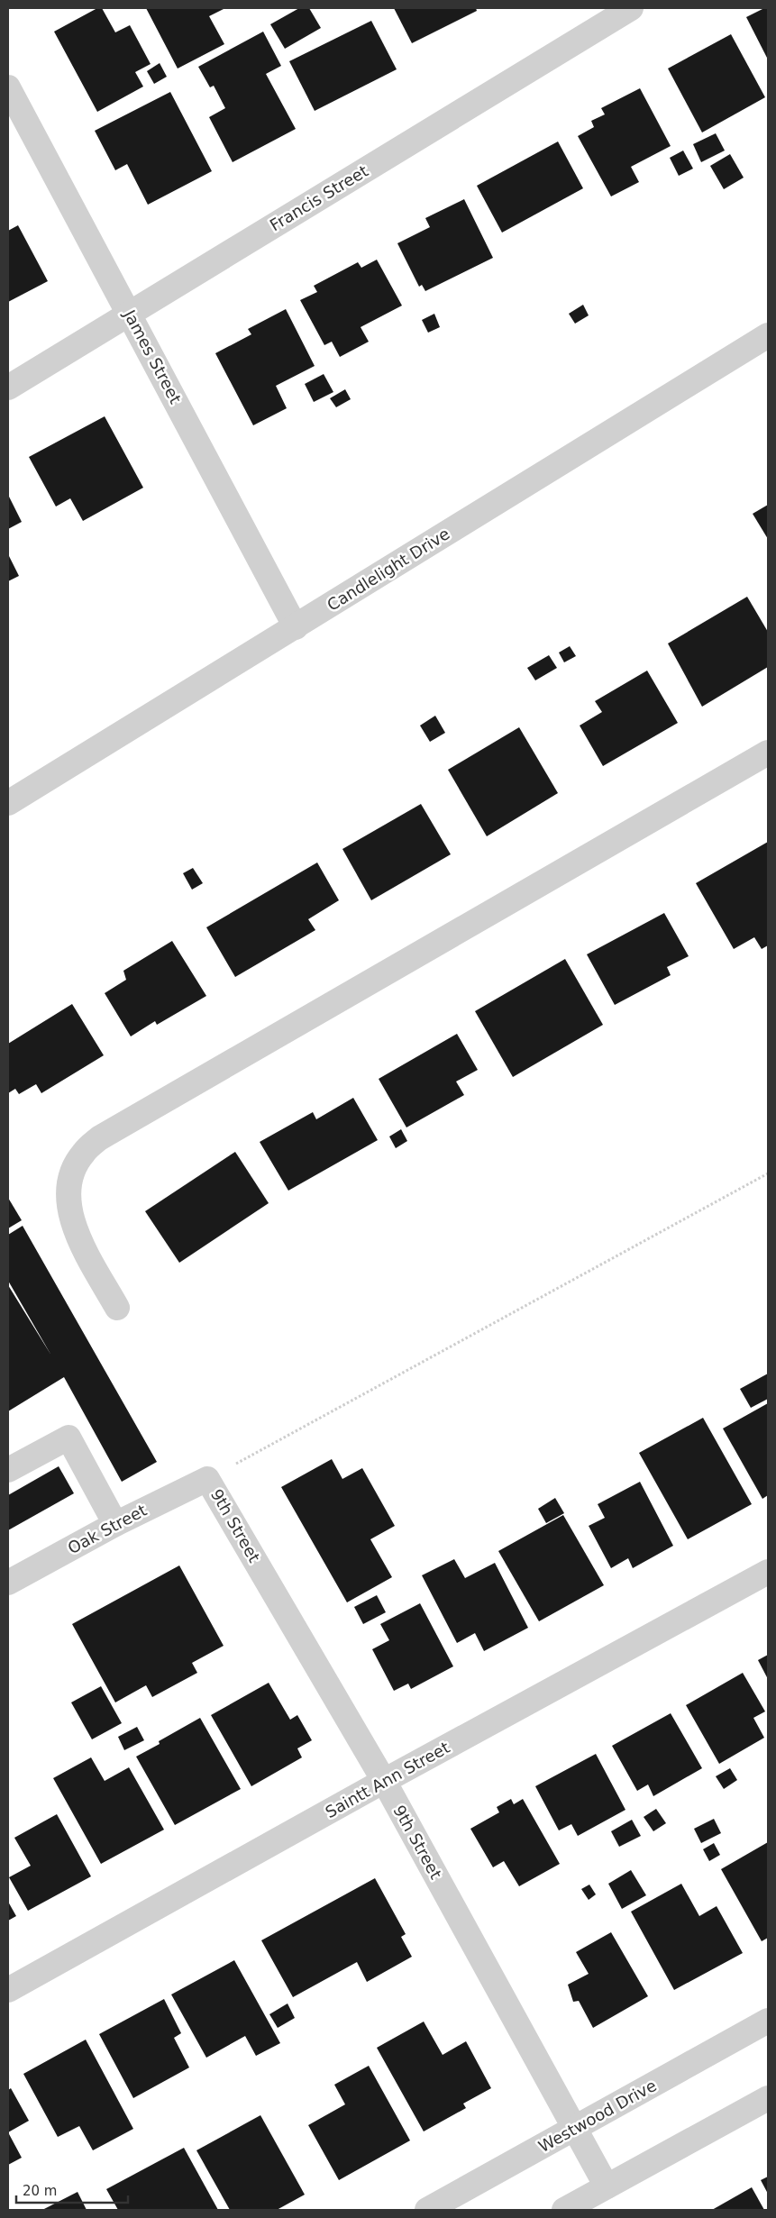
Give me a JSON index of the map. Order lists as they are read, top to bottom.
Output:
{
  "streets": {
    "street": [
      "Francis Street",
      "James Street",
      "Candlelight Drive",
      "9th Street",
      "Oak Street",
      "Saintt Ann Street",
      "Westwood Drive"
    ]
  },
  "crossings": [
    ["Francis Street", "James Street"],
    ["James Street", "Candlelight Drive"],
    ["9th Street", "Oak Street"],
    ["9th Street", "Saintt Ann Street"],
    ["9th Street", "Westwood Drive"]
  ],
  "scale_bar": "20 m"
}
